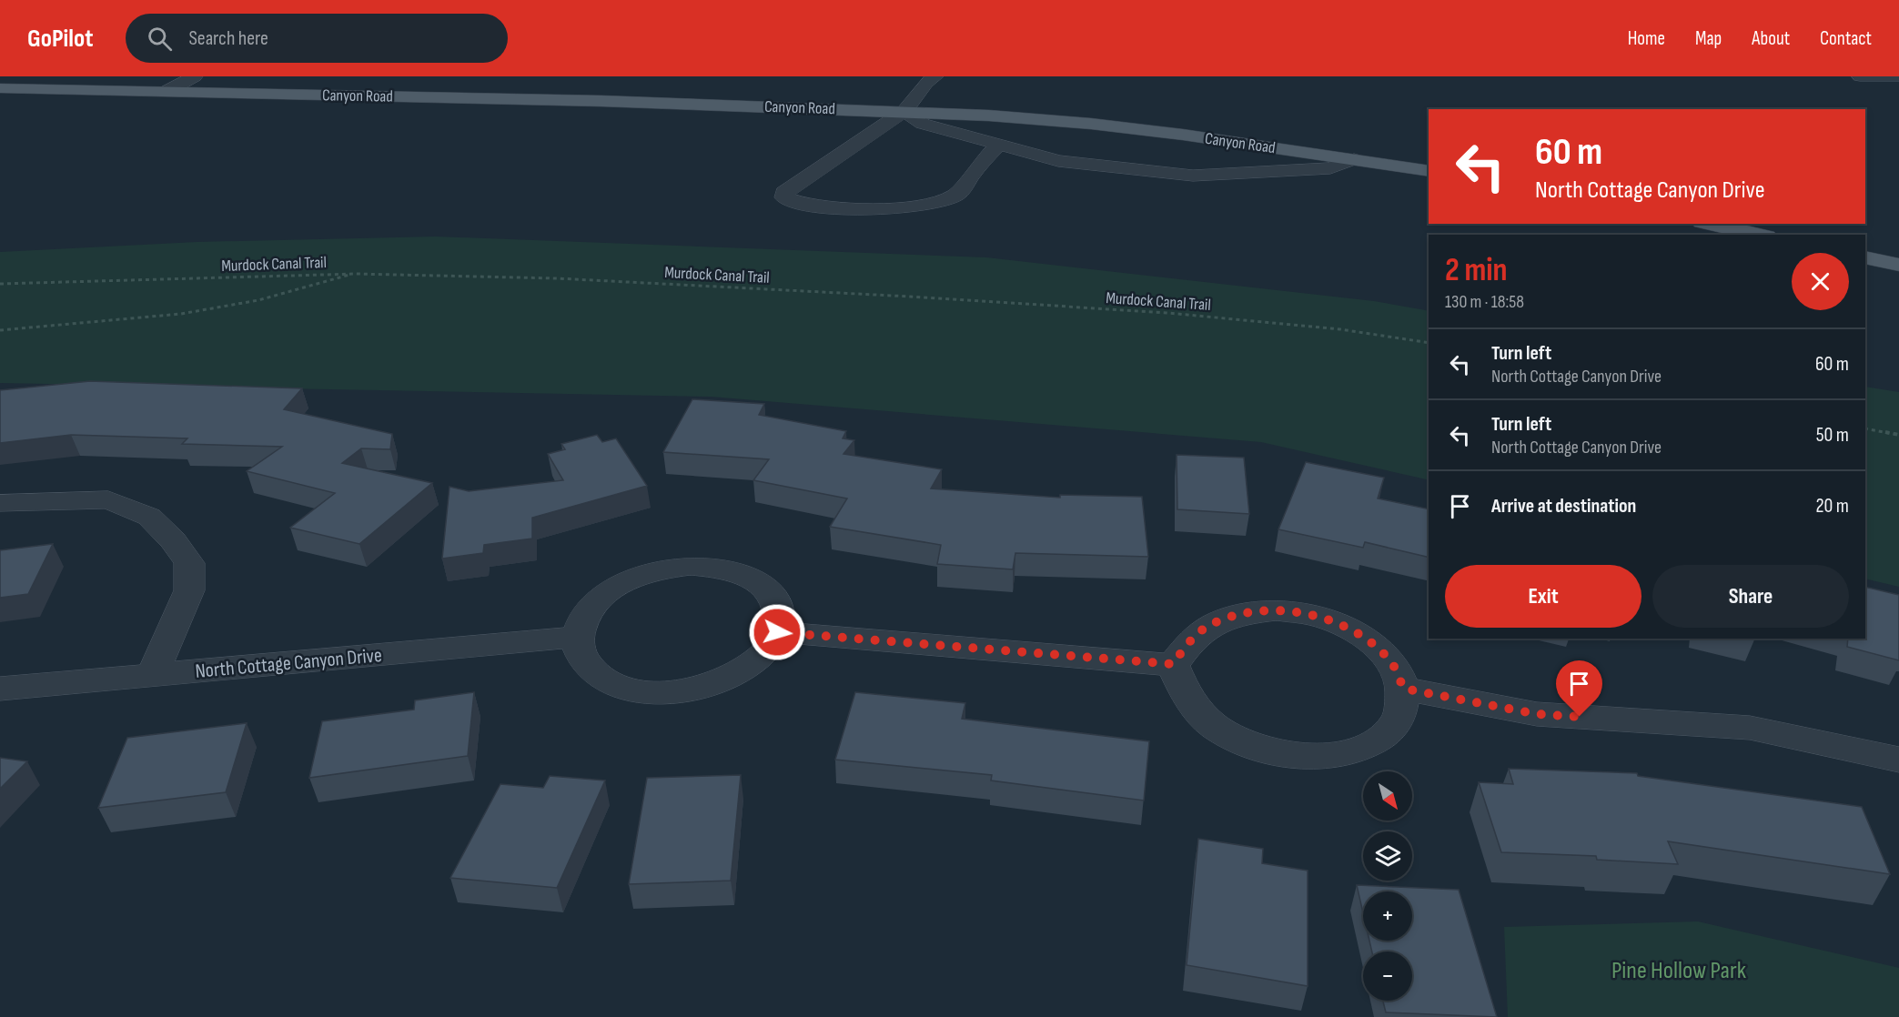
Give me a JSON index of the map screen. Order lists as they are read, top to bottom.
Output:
{
  "streets": {
    "main road": ["Canyon Road"],
    "street": ["North Cottage Canyon Drive"],
    "path": ["Murdock Canal Trail"]
  },
  "parks": ["Pine Hollow Park"],
  "north": "bottom right",
  "page": {
    "header": "GoPilot",
    "search": "Search here",
    "nav": [
      "Home",
      "Map",
      "About",
      "Contact"
    ],
    "turn": ["60 m", "North Cottage Canyon Drive"],
    "heading": ["2 min", "130 m · 18:58"],
    "list": [
      {
        "name": "Turn left",
        "note": "North Cottage Canyon Drive",
        "value": "60 m"
      },
      {
        "name": "Turn left",
        "note": "North Cottage Canyon Drive",
        "value": "50 m"
      },
      {
        "name": "Arrive at destination",
        "value": "20 m"
      }
    ],
    "buttons": ["Exit", "Share"],
    "map_buttons": ["+", "−"]
  }
}
